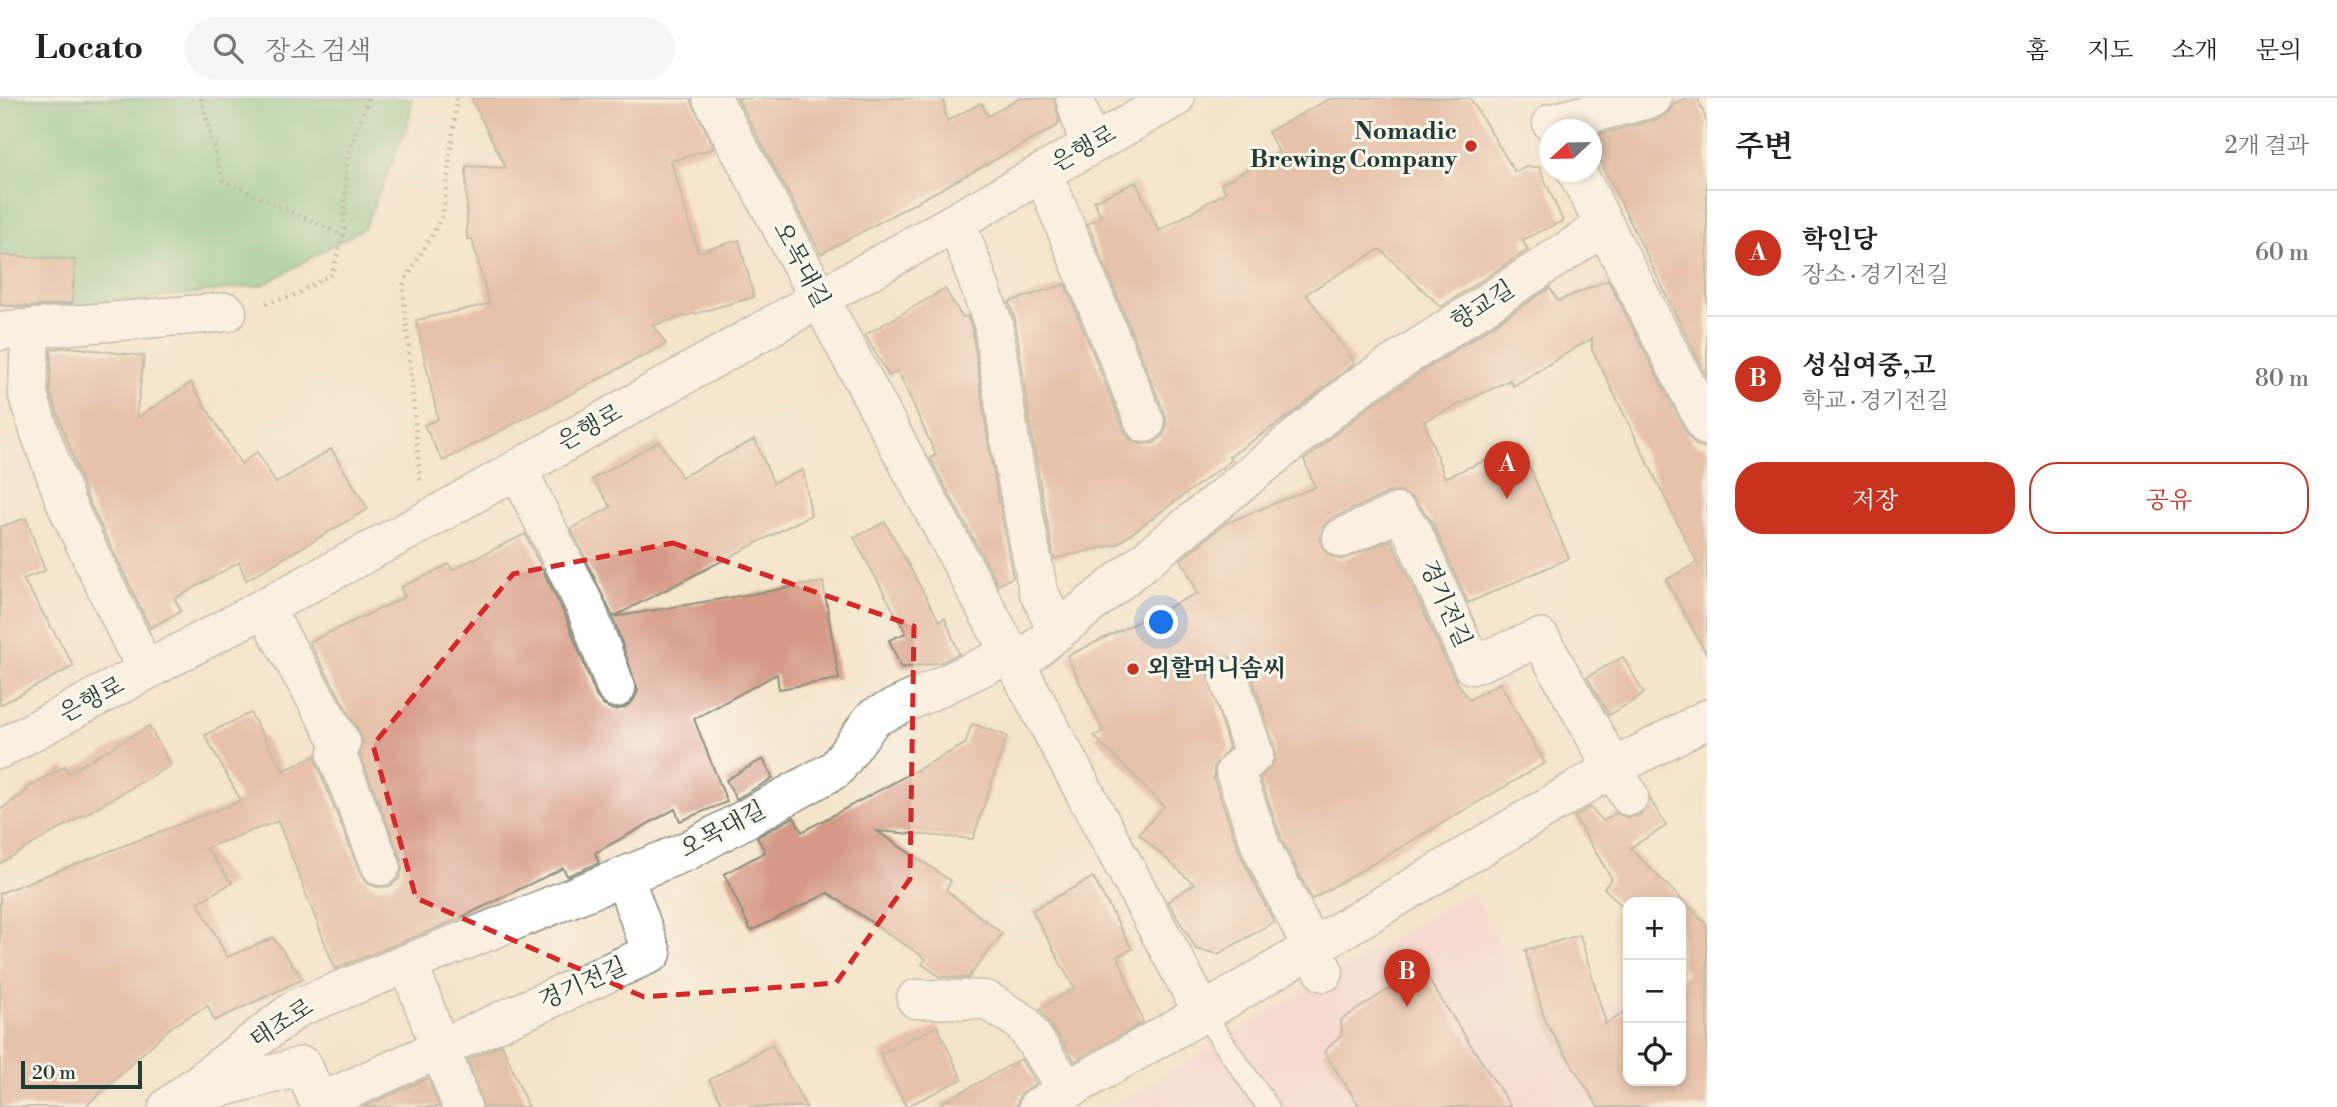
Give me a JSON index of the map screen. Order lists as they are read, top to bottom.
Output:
{
  "streets": {
    "street": [
      "은행로",
      "오목대길",
      "향교길",
      "경기전길",
      "태조로"
    ]
  },
  "crossings": [
    ["은행로", "오목대길"],
    ["오목대길", "향교길"],
    ["오목대길", "경기전길"],
    ["오목대길", "태조로"],
    ["경기전길", "태조로"]
  ],
  "places": ["Nomadic Brewing Company", "외할머니솜씨"],
  "scale_bar": "20 m",
  "north": "left",
  "page": {
    "header": "Locato",
    "search": "장소 검색",
    "nav": [
      "홈",
      "지도",
      "소개",
      "문의"
    ],
    "heading": ["주변", "2개 결과"],
    "list": [
      {
        "mark": "A",
        "name": "학인당",
        "note": "장소 · 경기전길",
        "value": "60 m"
      },
      {
        "mark": "B",
        "name": "성심여중,고",
        "note": "학교 · 경기전길",
        "value": "80 m"
      }
    ],
    "pins": ["A", "B"],
    "buttons": ["저장", "공유"],
    "map_buttons": ["+", "−"],
    "scale": "20 m"
  }
}
